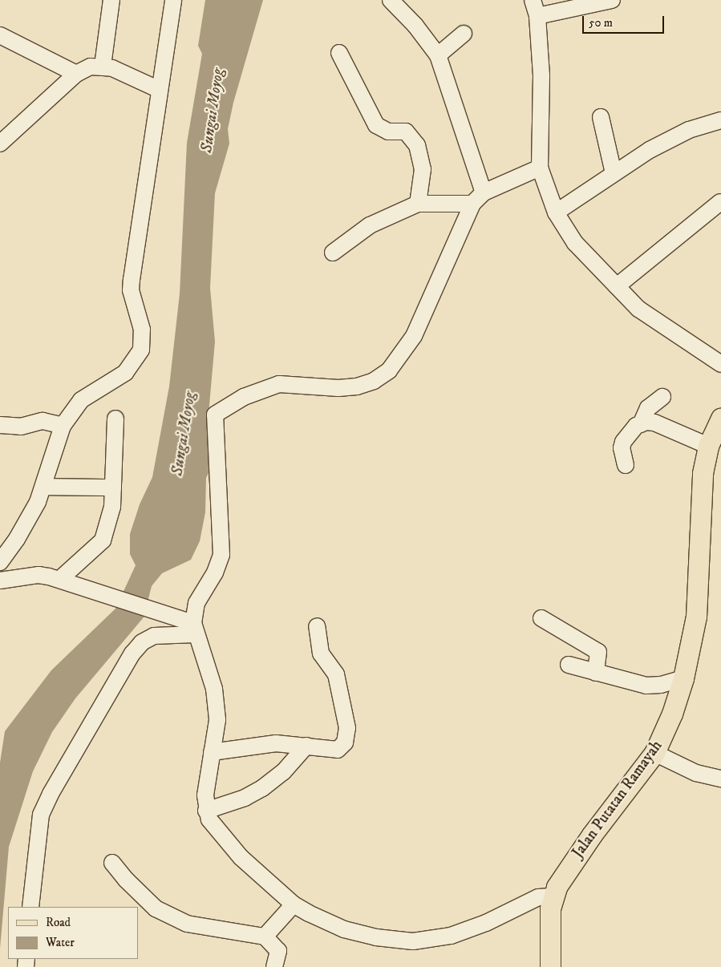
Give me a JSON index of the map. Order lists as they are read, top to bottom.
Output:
{
  "streets": {
    "main road": ["Jalan Putatan Ramayah"]
  },
  "water": ["Sungai Moyog"],
  "legend": ["Road", "Water"],
  "scale_bar": "50 m"
}
